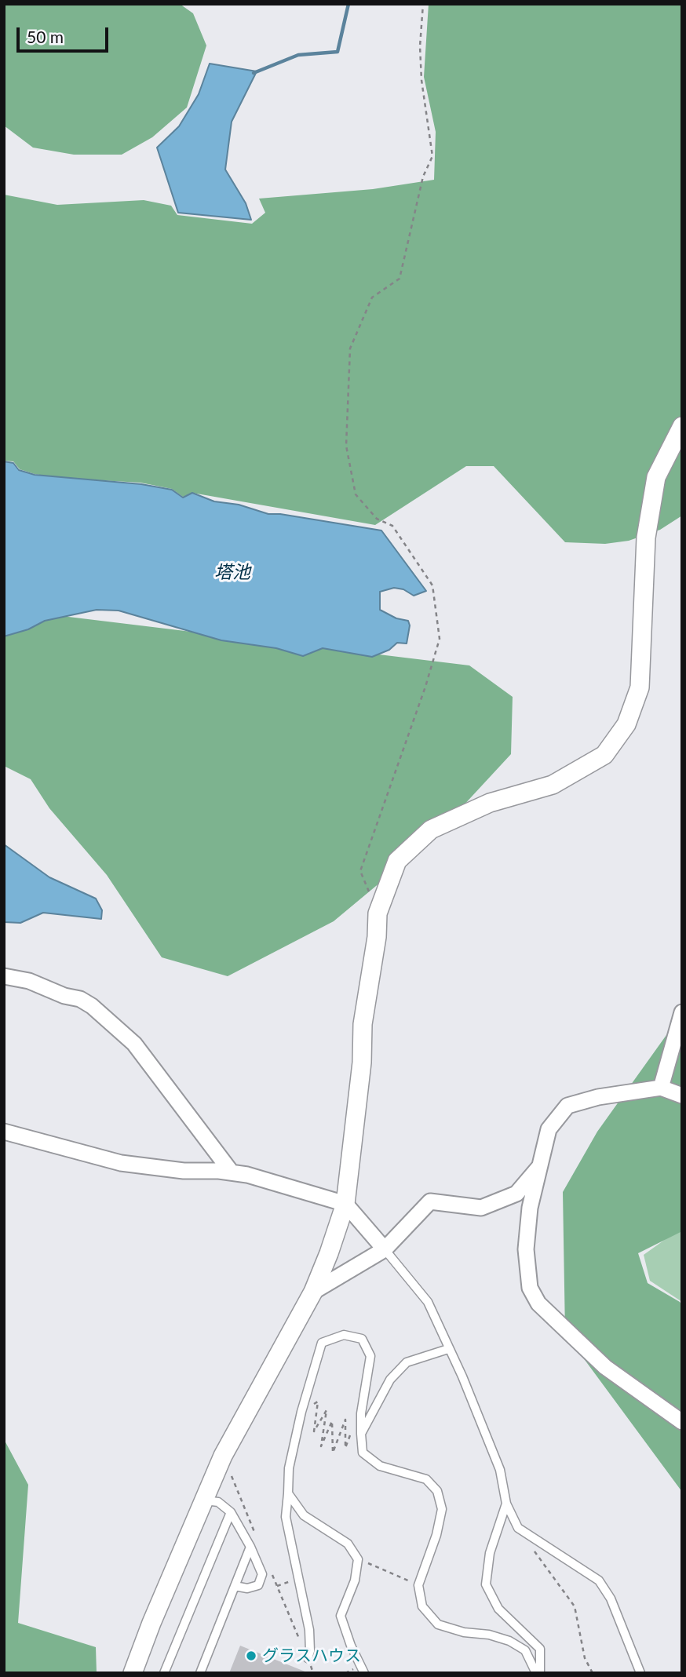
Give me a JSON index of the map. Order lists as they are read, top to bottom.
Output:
{
  "water": ["塔池"],
  "places": ["グラスハウス"],
  "scale_bar": "50 m"
}
